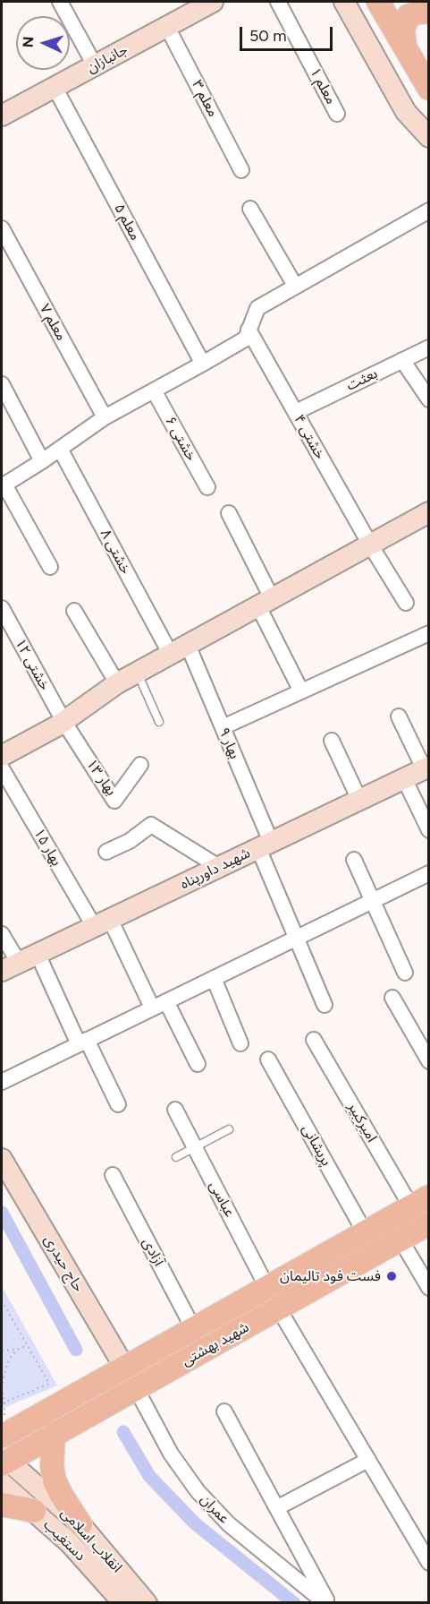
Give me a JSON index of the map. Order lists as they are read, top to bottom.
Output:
{
  "streets": {
    "main road": ["شهید بهشتی"],
    "street": [
      "جانبازان",
      "معلم ۱",
      "معلم ۳",
      "معلم ۵",
      "معلم ۷",
      "بعثت",
      "خشتی ۴",
      "خشتی ۶",
      "خشتی ۸",
      "خشتی ۱۲",
      "بهار ۹",
      "بهار ۱۳",
      "بهار ۱۵",
      "شهید داورپناه",
      "امیرکبیر",
      "پریشانی",
      "عباسی",
      "آزادی",
      "حاج حیدری",
      "عمران",
      "دستغیب",
      "انقلاب اسلامی"
    ]
  },
  "crossings": [
    ["جانبازان", "معلم ۳"],
    ["جانبازان", "معلم ۵"],
    ["بعثت", "خشتی ۴"],
    ["خشتی ۸", "بهار ۹"],
    ["خشتی ۱۲", "بهار ۱۳"],
    ["بهار ۹", "شهید داورپناه"],
    ["بهار ۱۵", "شهید داورپناه"],
    ["امیرکبیر", "شهید بهشتی"],
    ["پریشانی", "شهید بهشتی"],
    ["عباسی", "شهید بهشتی"],
    ["آزادی", "شهید بهشتی"],
    ["حاج حیدری", "شهید بهشتی"],
    ["شهید بهشتی", "عمران"],
    ["شهید بهشتی", "انقلاب اسلامی"]
  ],
  "places": ["فست فود تالیمان"],
  "scale_bar": "50 m",
  "north": "left"
}
